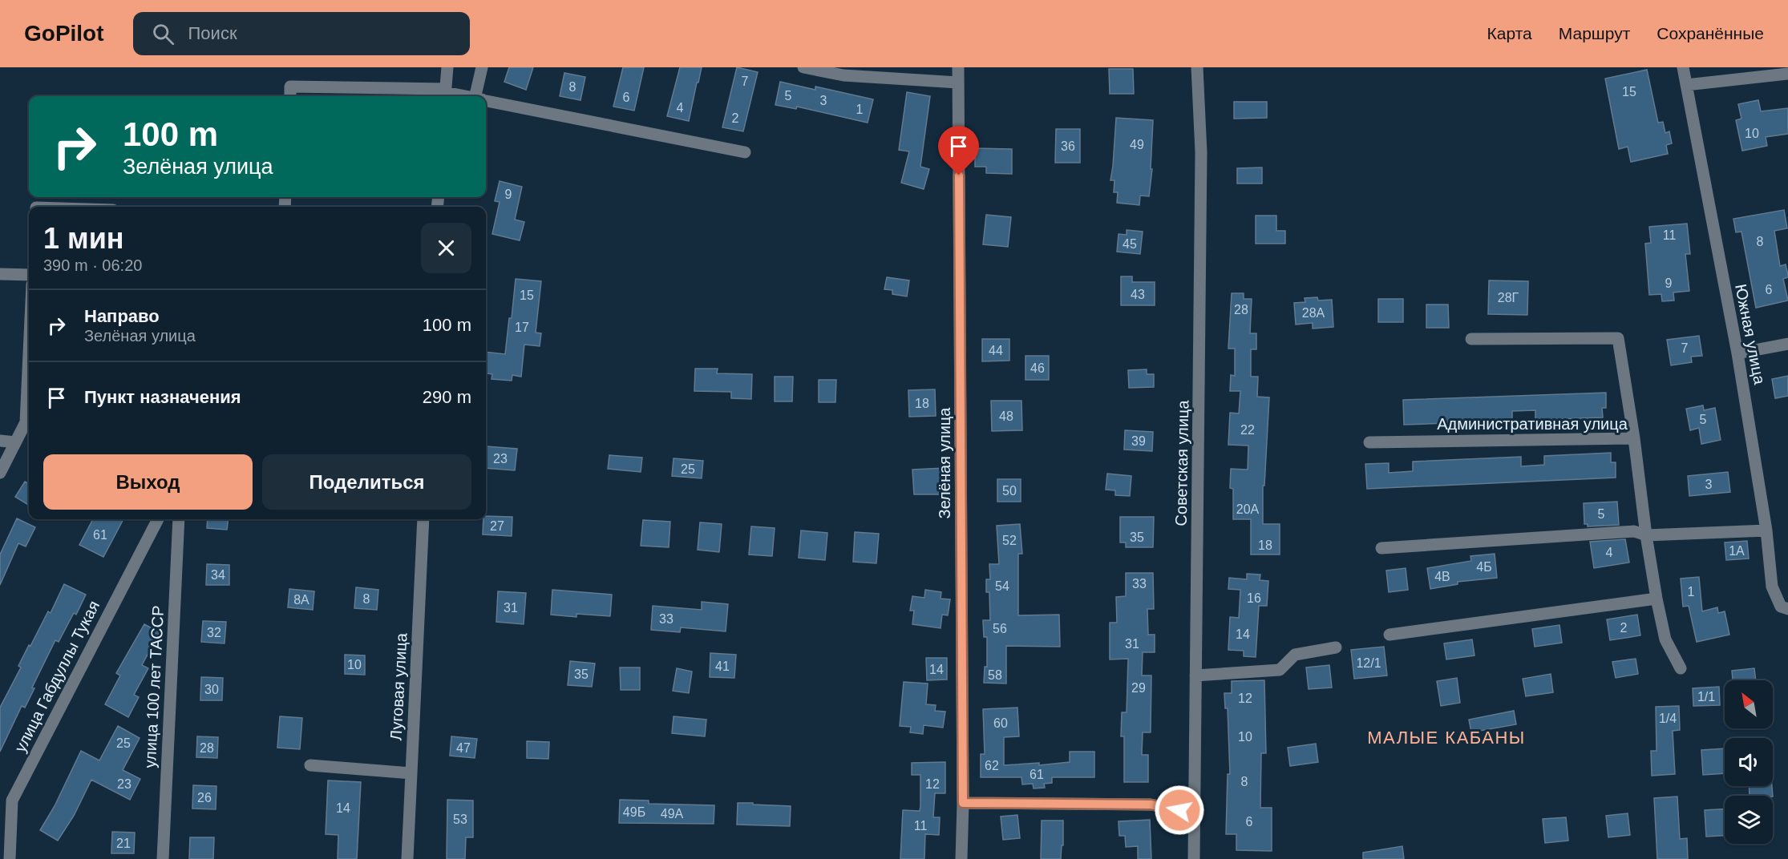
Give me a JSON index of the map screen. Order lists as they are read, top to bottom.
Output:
{
  "streets": {
    "street": [
      "Южная улица",
      "Административная улица",
      "Зелёная улица",
      "Советская улица",
      "улица Габдуллы Тукая",
      "улица 100 лет ТАССР",
      "Луговая улица"
    ]
  },
  "districts": ["МАЛЫЕ КАБАНЫ"],
  "house_numbers": [
    "7",
    "8",
    "15",
    "5",
    "6",
    "3",
    "4",
    "1",
    "2",
    "10",
    "49",
    "36",
    "9",
    "11",
    "8",
    "45",
    "9",
    "6",
    "43",
    "15",
    "28Г",
    "28",
    "28А",
    "17",
    "7",
    "44",
    "46",
    "18",
    "48",
    "5",
    "22",
    "39",
    "23",
    "25",
    "3",
    "50",
    "20А",
    "5",
    "27",
    "61",
    "35",
    "52",
    "18",
    "1А",
    "4",
    "4Б",
    "34",
    "4В",
    "33",
    "54",
    "1",
    "16",
    "8",
    "8А",
    "31",
    "33",
    "2",
    "56",
    "32",
    "14",
    "31",
    "12/1",
    "10",
    "41",
    "14",
    "35",
    "58",
    "29",
    "30",
    "1/1",
    "12",
    "1/4",
    "60",
    "10",
    "25",
    "28",
    "47",
    "62",
    "61",
    "8",
    "23",
    "12",
    "26",
    "14",
    "49Б",
    "49А",
    "53",
    "6",
    "11",
    "21"
  ],
  "north": "top left",
  "page": {
    "header": "GoPilot",
    "search": "Поиск",
    "nav": ["Карта", "Маршрут", "Сохранённые"],
    "turn": ["100 m", "Зелёная улица"],
    "heading": ["1 мин", "390 m · 06:20"],
    "list": [
      {
        "name": "Направо",
        "note": "Зелёная улица",
        "value": "100 m"
      },
      {
        "name": "Пункт назначения",
        "value": "290 m"
      }
    ],
    "buttons": ["Выход", "Поделиться"]
  }
}
